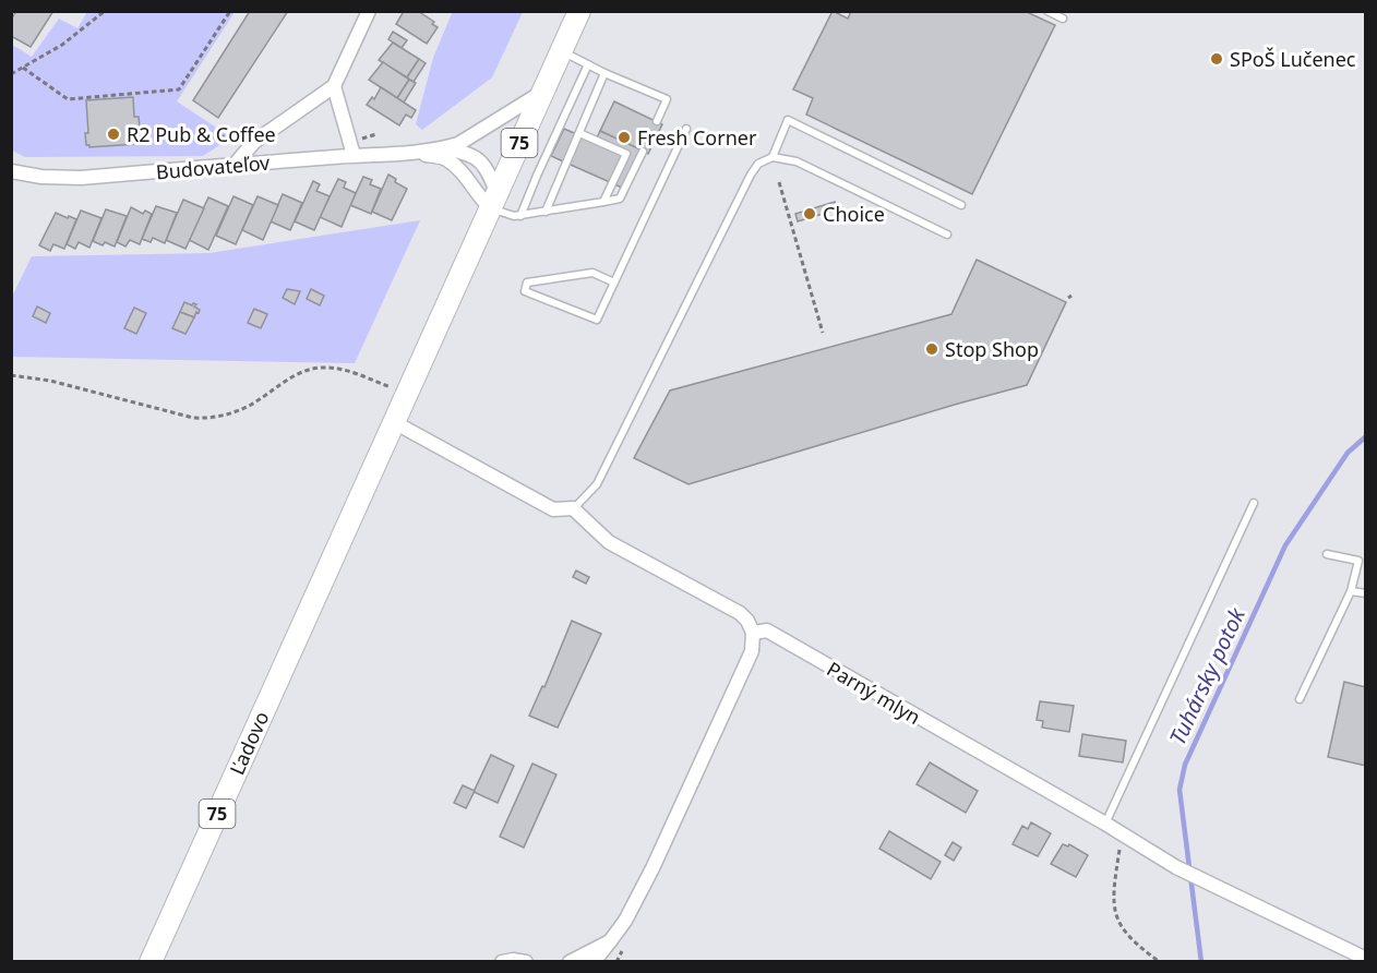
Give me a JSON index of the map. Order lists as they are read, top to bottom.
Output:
{
  "streets": {
    "main road": ["75", "Ľadovo"],
    "street": ["Budovateľov", "Parný mlyn"]
  },
  "crossings": [
    ["75", "Budovateľov"],
    ["75", "Ľadovo"]
  ],
  "water": ["Tuhársky potok"],
  "places": [
    "SPoŠ Lučenec",
    "R2 Pub & Coffee",
    "Fresh Corner",
    "Choice",
    "Stop Shop"
  ]
}
